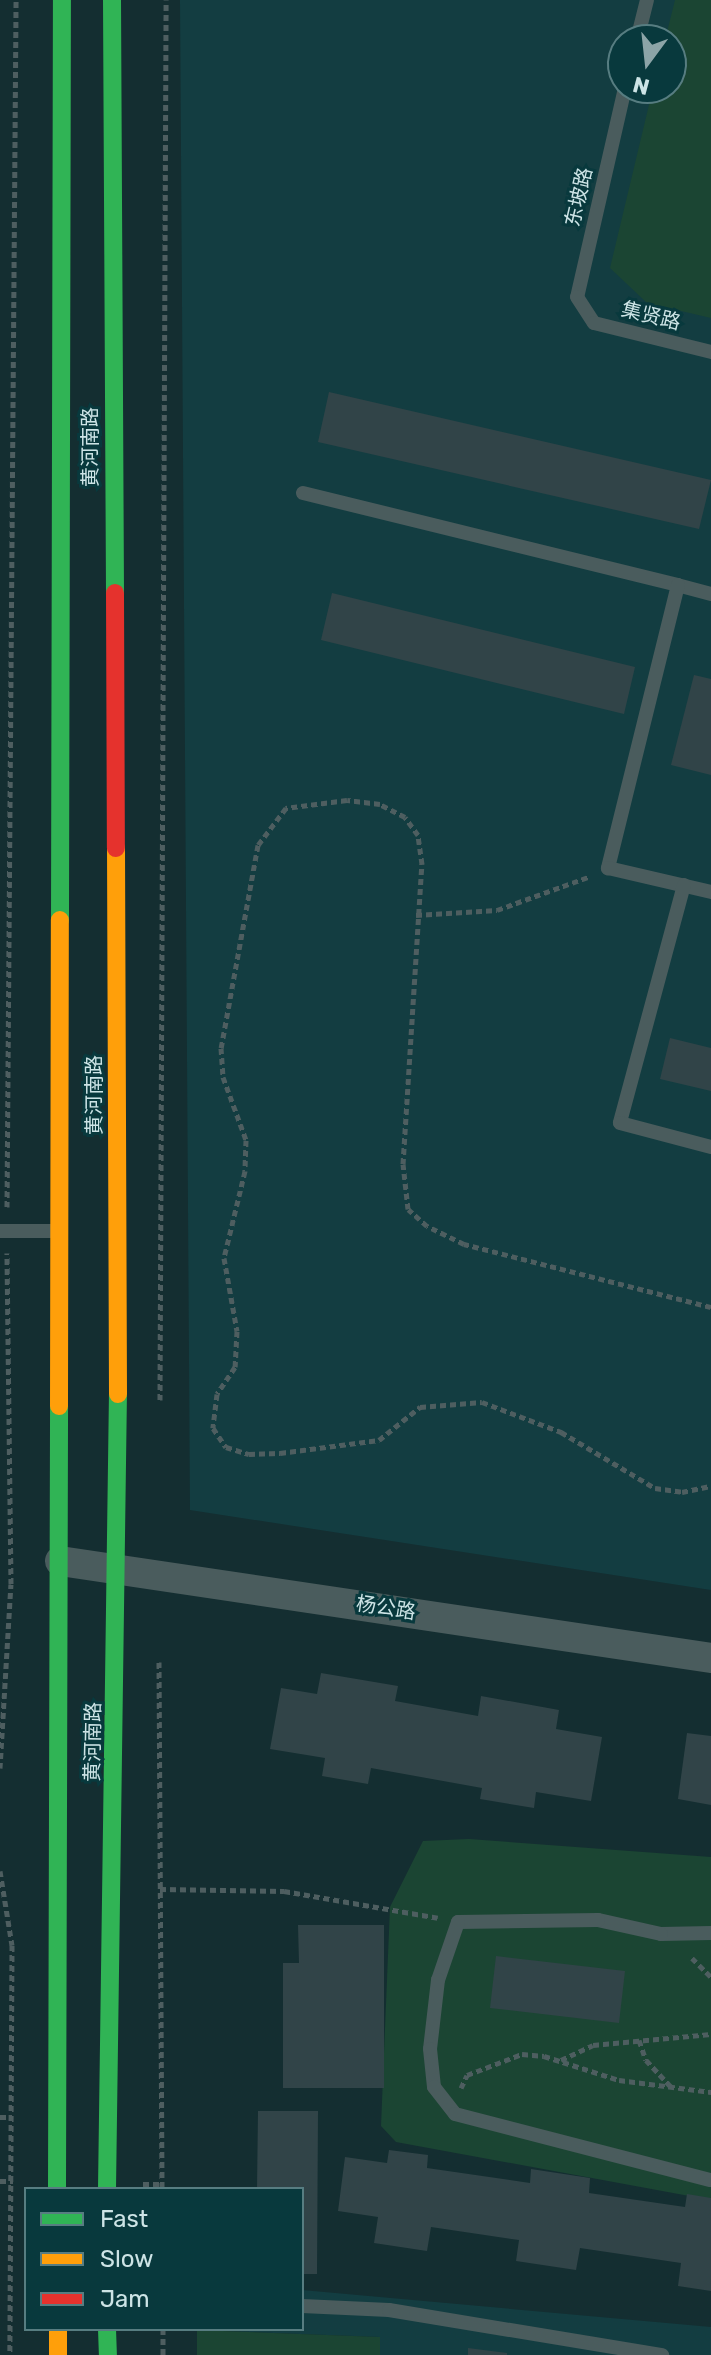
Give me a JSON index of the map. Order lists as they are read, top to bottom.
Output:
{
  "streets": {
    "main road": ["黄河南路"],
    "street": ["杨公路"],
    "lane": ["东坡路", "集贤路"]
  },
  "crossings": [
    ["东坡路", "集贤路"],
    ["黄河南路", "杨公路"]
  ],
  "legend": ["Fast", "Slow", "Jam"],
  "north": "bottom"
}
